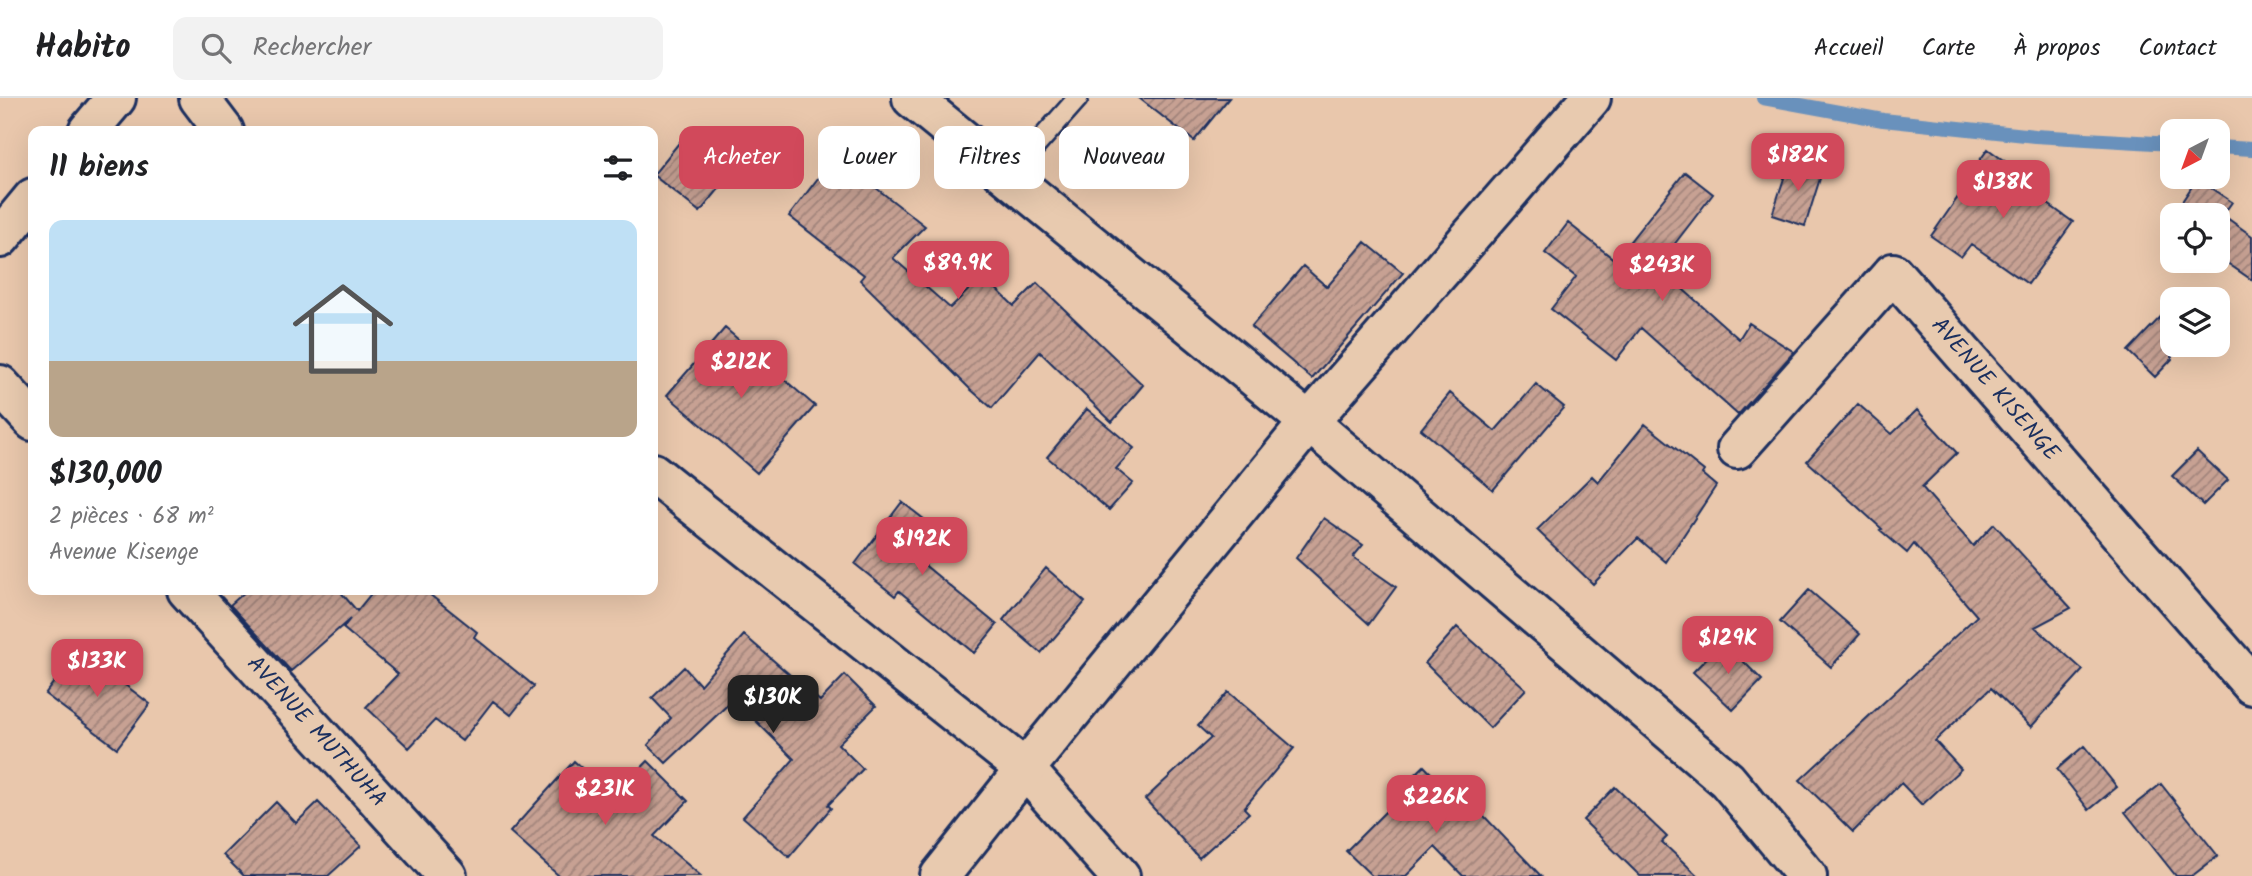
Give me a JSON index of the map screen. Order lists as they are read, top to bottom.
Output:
{
  "streets": {
    "street": ["AVENUE KISENGE", "AVENUE MUTHUHA"]
  },
  "north": "bottom left",
  "page": {
    "header": "Habito",
    "search": "Rechercher",
    "nav": [
      "Accueil",
      "Carte",
      "À propos",
      "Contact"
    ],
    "chip": [
      "Acheter",
      "Louer",
      "Filtres",
      "Nouveau"
    ],
    "heading": "11 biens",
    "price": [
      "$182K",
      "$138K",
      "$89.9K",
      "$243K",
      "$212K",
      "$192K",
      "$129K",
      "$133K",
      "$130K",
      "$231K",
      "$226K"
    ],
    "list": [
      {
        "name": "$130,000",
        "note": "2 pièces · 68 m² · Avenue Kisenge"
      }
    ]
  }
}
